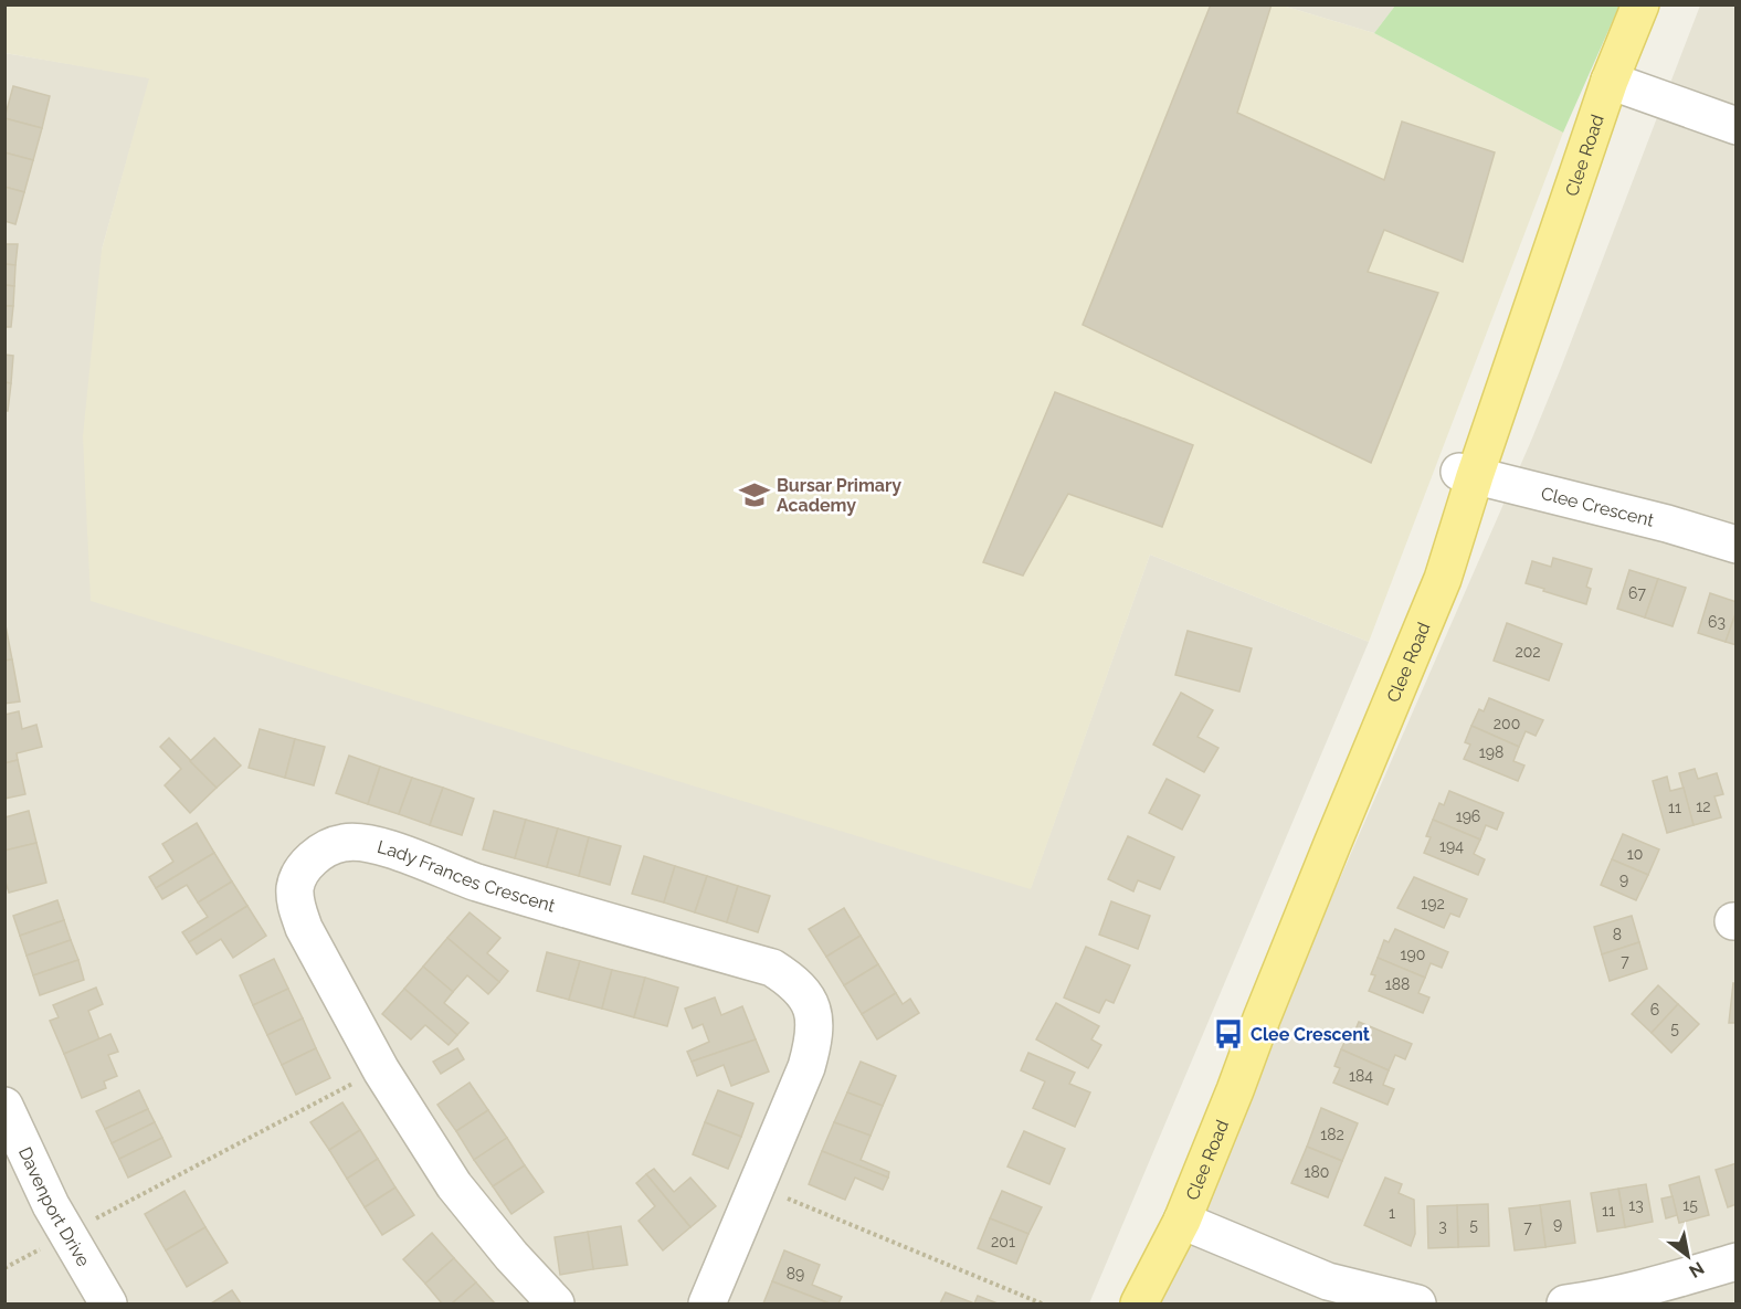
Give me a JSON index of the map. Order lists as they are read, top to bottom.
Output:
{
  "streets": {
    "main road": ["Clee Road"],
    "street": ["Clee Crescent", "Lady Frances Crescent", "Davenport Drive"]
  },
  "crossings": [
    ["Clee Road", "Clee Crescent"]
  ],
  "places": {
    "school or university": ["Bursar Primary Academy"],
    "bus stop": ["Clee Crescent"]
  },
  "house_numbers": [
    "67",
    "63",
    "202",
    "200",
    "198",
    "12",
    "11",
    "196",
    "194",
    "10",
    "9",
    "192",
    "8",
    "190",
    "7",
    "188",
    "6",
    "5",
    "184",
    "182",
    "180",
    "13",
    "15",
    "11",
    "1",
    "9",
    "5",
    "3",
    "7",
    "201",
    "89"
  ],
  "north": "bottom right"
}
